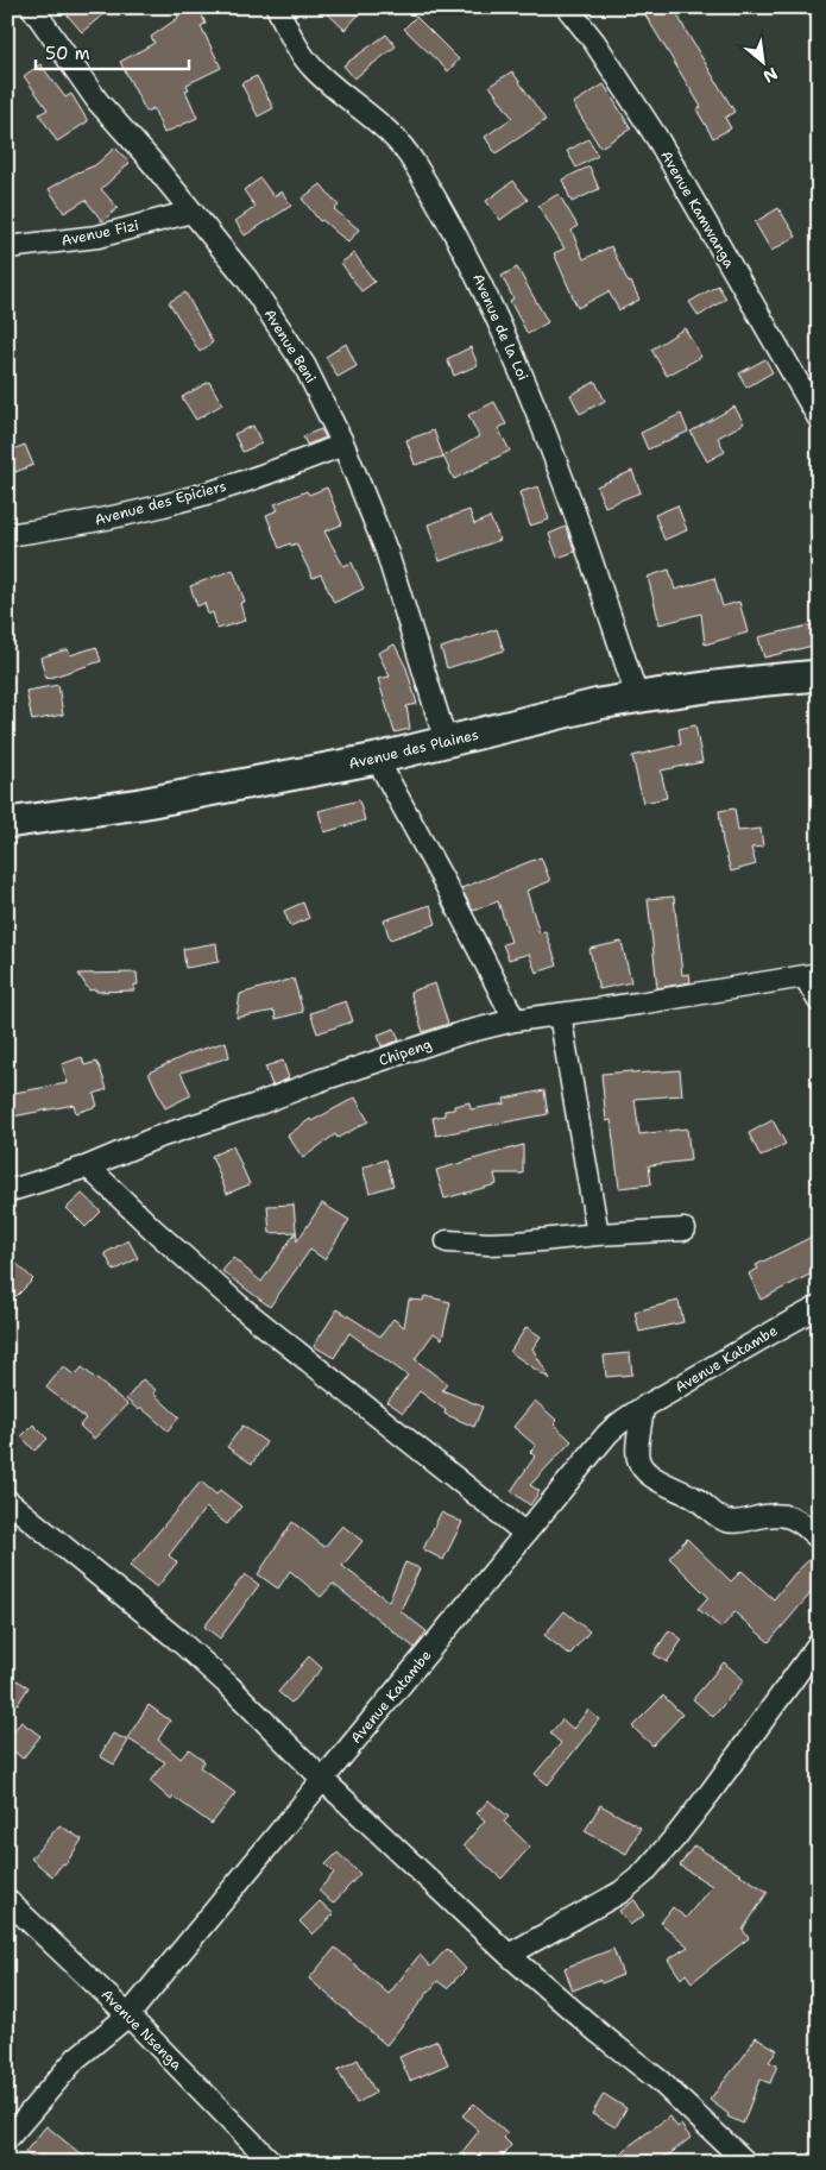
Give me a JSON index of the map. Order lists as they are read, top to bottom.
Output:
{
  "streets": {
    "street": [
      "Avenue Kamwanga",
      "Avenue Fizi",
      "Avenue de la Loi",
      "Avenue Beni",
      "Avenue des Epiciers",
      "Avenue des Plaines",
      "Chipeng",
      "Avenue Katambe",
      "Avenue Nsenga"
    ]
  },
  "crossings": [
    ["Avenue Fizi", "Avenue Beni"],
    ["Avenue de la Loi", "Avenue des Plaines"],
    ["Avenue Beni", "Avenue des Epiciers"],
    ["Avenue Beni", "Avenue des Plaines"],
    ["Avenue Katambe", "Avenue Nsenga"]
  ],
  "scale_bar": "50 m",
  "north": "bottom right"
}
